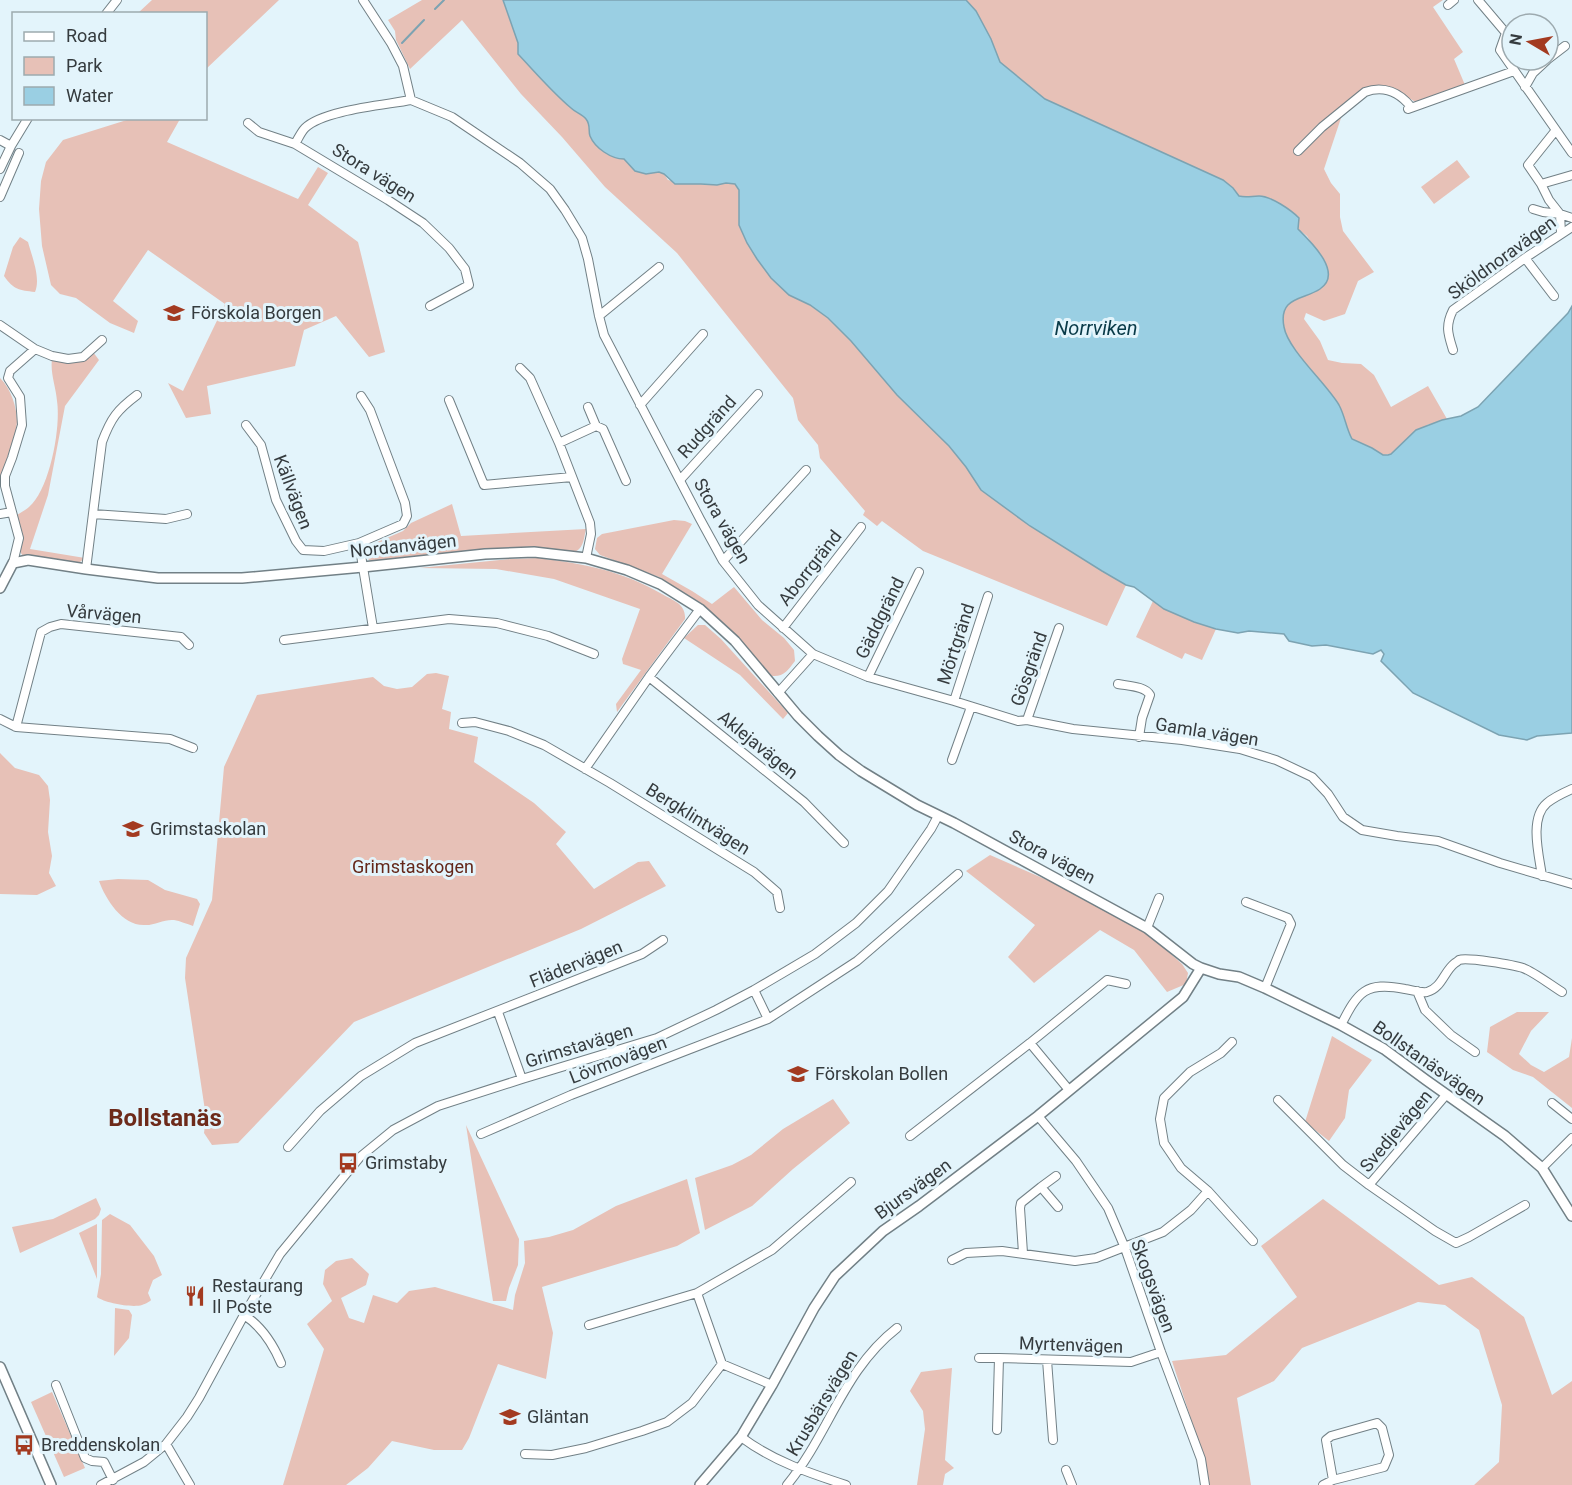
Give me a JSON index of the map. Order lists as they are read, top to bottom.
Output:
{
  "streets": {
    "street": [
      "Stora vägen",
      "Sköldnoravägen",
      "Rudgränd",
      "Källvägen",
      "Nordanvägen",
      "Aborrgränd",
      "Vårvägen",
      "Gäddgränd",
      "Mörtgränd",
      "Gösgränd",
      "Gamla vägen",
      "Aklejavägen",
      "Bergklintvägen",
      "Flädervägen",
      "Grimstavägen",
      "Lövmovägen",
      "Bollstanäsvägen",
      "Svedjevägen",
      "Bjursvägen",
      "Skogsvägen",
      "Myrtenvägen",
      "Krusbärsvägen"
    ]
  },
  "crossings": [
    ["Stora vägen", "Rudgränd"],
    ["Stora vägen", "Nordanvägen"],
    ["Stora vägen", "Aborrgränd"],
    ["Stora vägen", "Gamla vägen"],
    ["Stora vägen", "Grimstavägen"],
    ["Stora vägen", "Bollstanäsvägen"],
    ["Stora vägen", "Bjursvägen"],
    ["Gäddgränd", "Gamla vägen"],
    ["Mörtgränd", "Gamla vägen"],
    ["Gösgränd", "Gamla vägen"],
    ["Bollstanäsvägen", "Svedjevägen"],
    ["Bollstanäsvägen", "Bjursvägen"],
    ["Bjursvägen", "Skogsvägen"],
    ["Skogsvägen", "Myrtenvägen"]
  ],
  "districts": ["Bollstanäs"],
  "water": ["Norrviken"],
  "parks": ["Grimstaskogen"],
  "places": {
    "school or university": [
      "Förskola Borgen",
      "Grimstaskolan",
      "Förskolan Bollen",
      "Gläntan"
    ],
    "bus stop": ["Grimstaby", "Breddenskolan"],
    "restaurant": ["Restaurang Il Poste"]
  },
  "legend": ["Road", "Park", "Water"],
  "north": "left"
}
